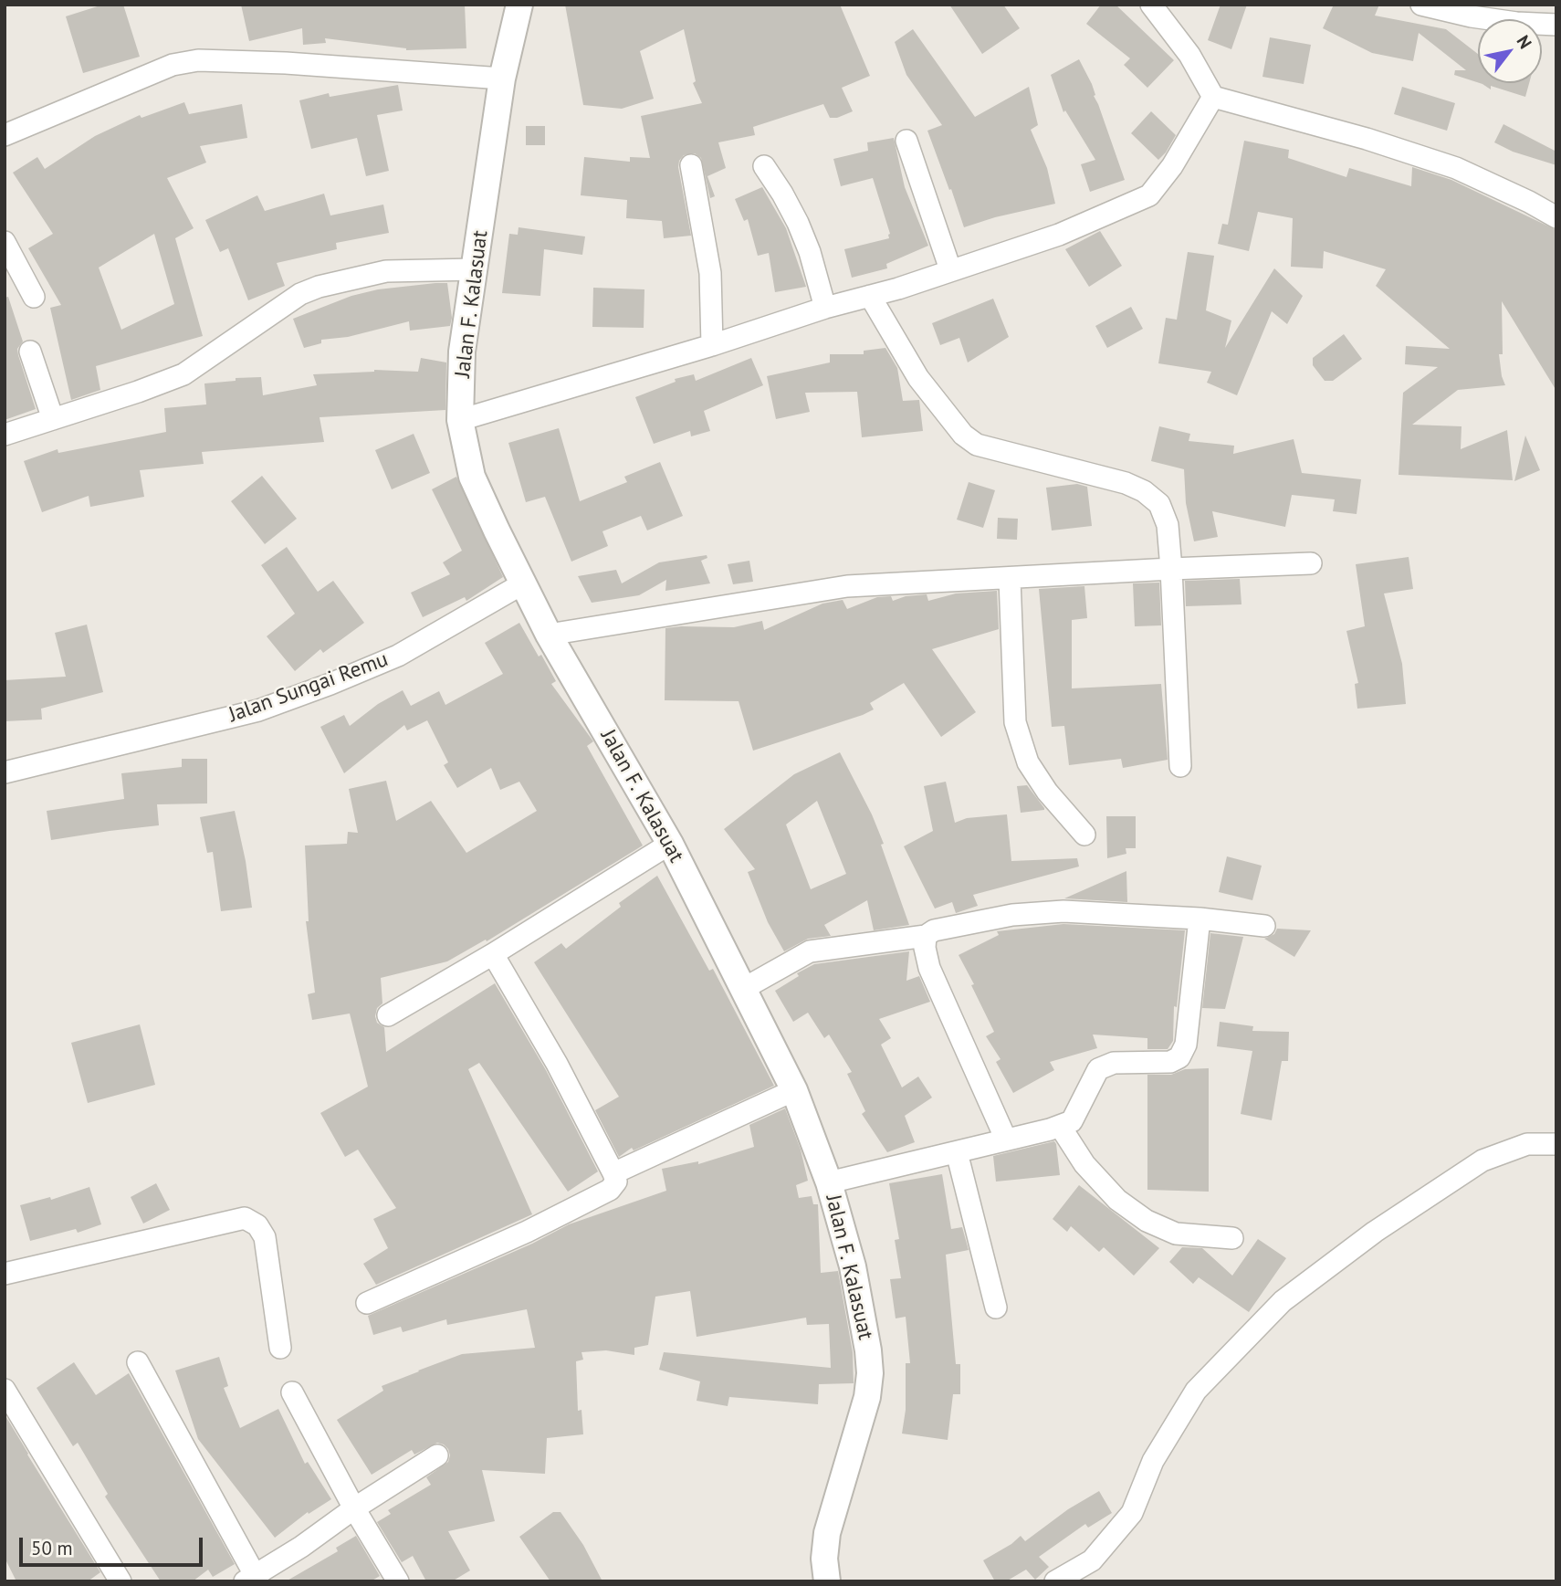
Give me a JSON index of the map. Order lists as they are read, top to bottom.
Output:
{
  "streets": {
    "street": ["Jalan F. Kalasuat", "Jalan Sungai Remu"]
  },
  "crossings": [
    ["Jalan F. Kalasuat", "Jalan Sungai Remu"]
  ],
  "scale_bar": "50 m",
  "north": "top right"
}
